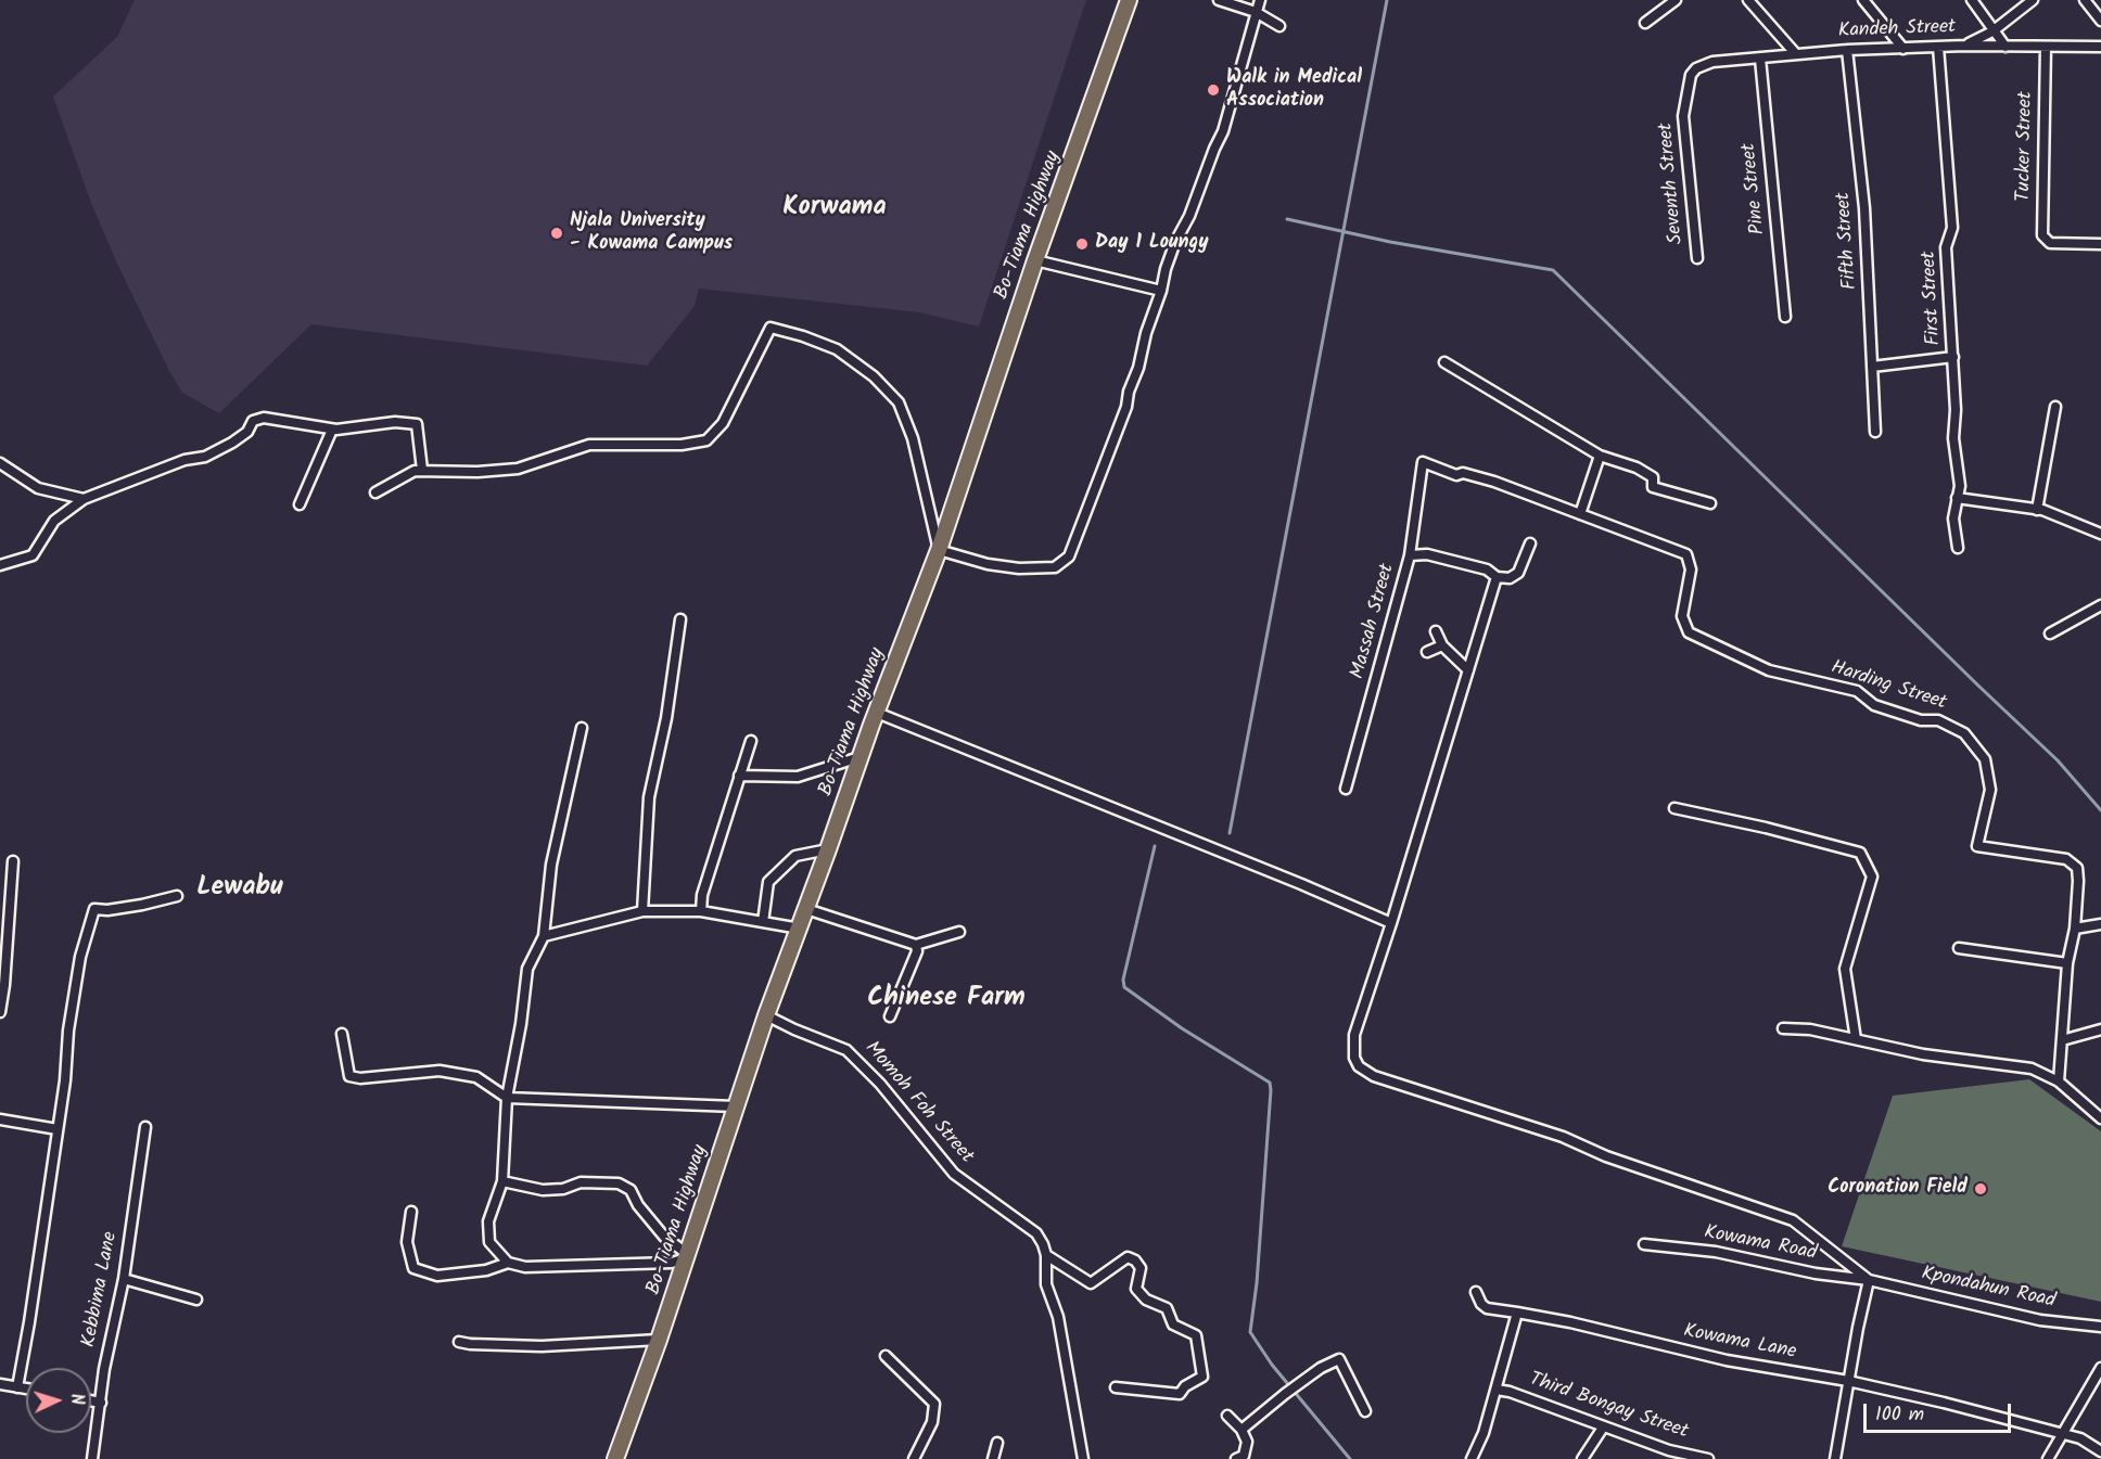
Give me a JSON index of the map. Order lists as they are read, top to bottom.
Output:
{
  "streets": {
    "highway": ["Bo-Tiama Highway"],
    "street": [
      "Kandeh Street",
      "Tucker Street",
      "Seventh Street",
      "Pine Street",
      "Fifth Street",
      "First Street",
      "Massah Street",
      "Harding Street",
      "Momoh Foh Street",
      "Kowama Road",
      "Kpondahun Road",
      "Kebbima Lane",
      "Kowama Lane",
      "Third Bongay Street"
    ]
  },
  "crossings": [
    ["Kandeh Street", "Tucker Street"],
    ["Kandeh Street", "Seventh Street"],
    ["Kandeh Street", "Pine Street"],
    ["Kandeh Street", "Fifth Street"],
    ["Kandeh Street", "First Street"],
    ["Bo-Tiama Highway", "Momoh Foh Street"],
    ["Massah Street", "Harding Street"],
    ["Kowama Road", "Kpondahun Road"]
  ],
  "districts": ["Korwama", "Lewabu", "Chinese Farm"],
  "places": [
    "Walk in Medical Association",
    "Njala University - Kowama Campus",
    "Day 1 Loungy",
    "Coronation Field"
  ],
  "scale_bar": "100 m",
  "north": "right"
}
